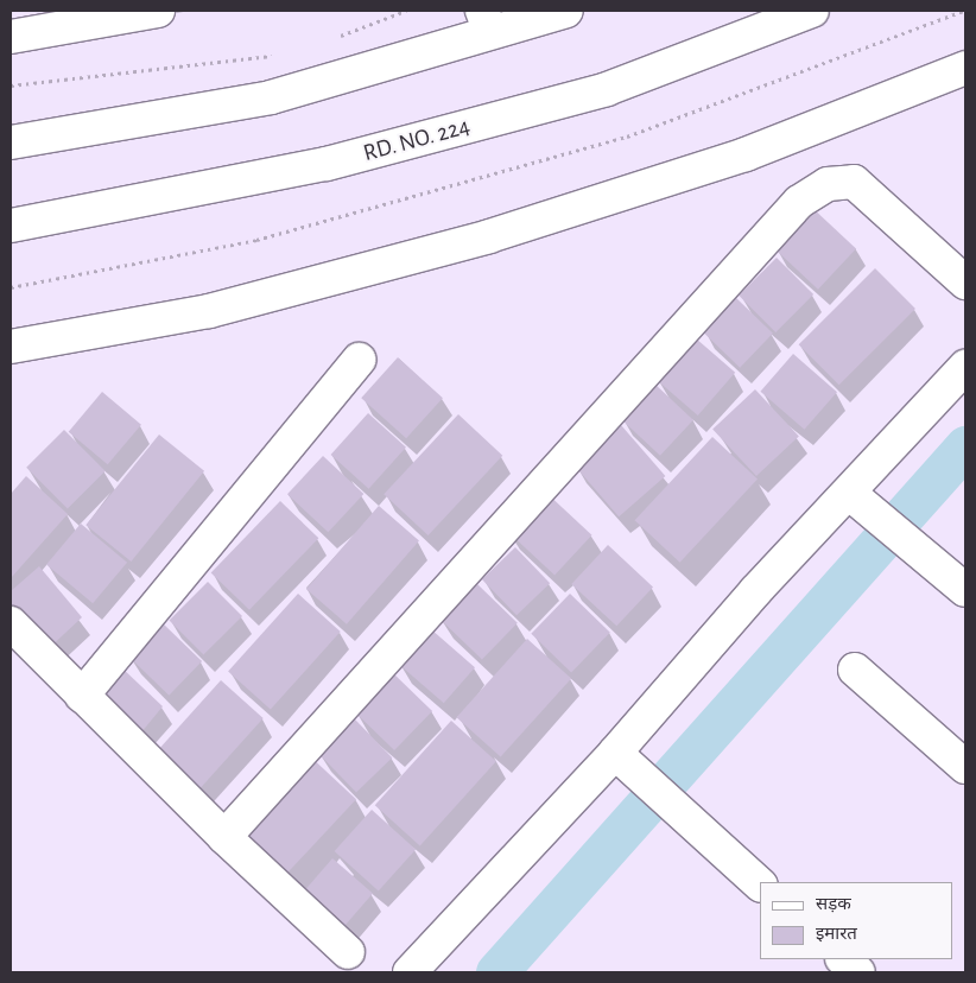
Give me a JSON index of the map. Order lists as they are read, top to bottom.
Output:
{
  "streets": {
    "street": ["RD. NO. 224"]
  },
  "legend": ["सड़क", "इमारत"]
}
